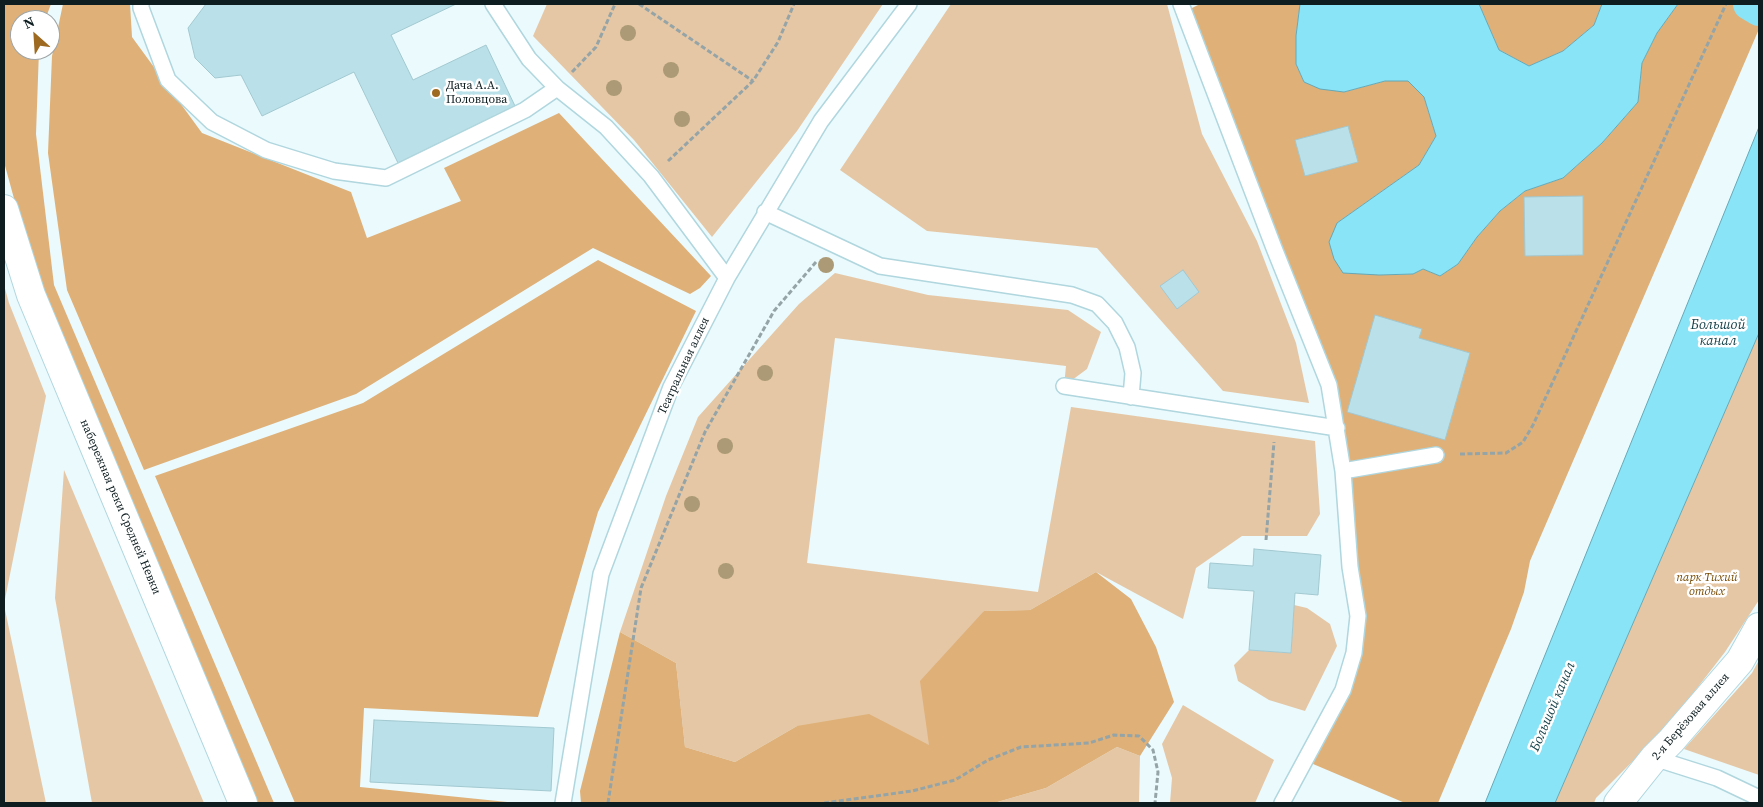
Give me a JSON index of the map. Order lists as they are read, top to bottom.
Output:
{
  "streets": {
    "street": ["набережная реки Средней Невки", "2-я Берёзовая аллея"],
    "lane": ["Театральная аллея"]
  },
  "water": ["Большой канал"],
  "parks": ["парк Тихий отдых"],
  "places": ["Дача А.А. Половцова"],
  "north": "top left"
}
